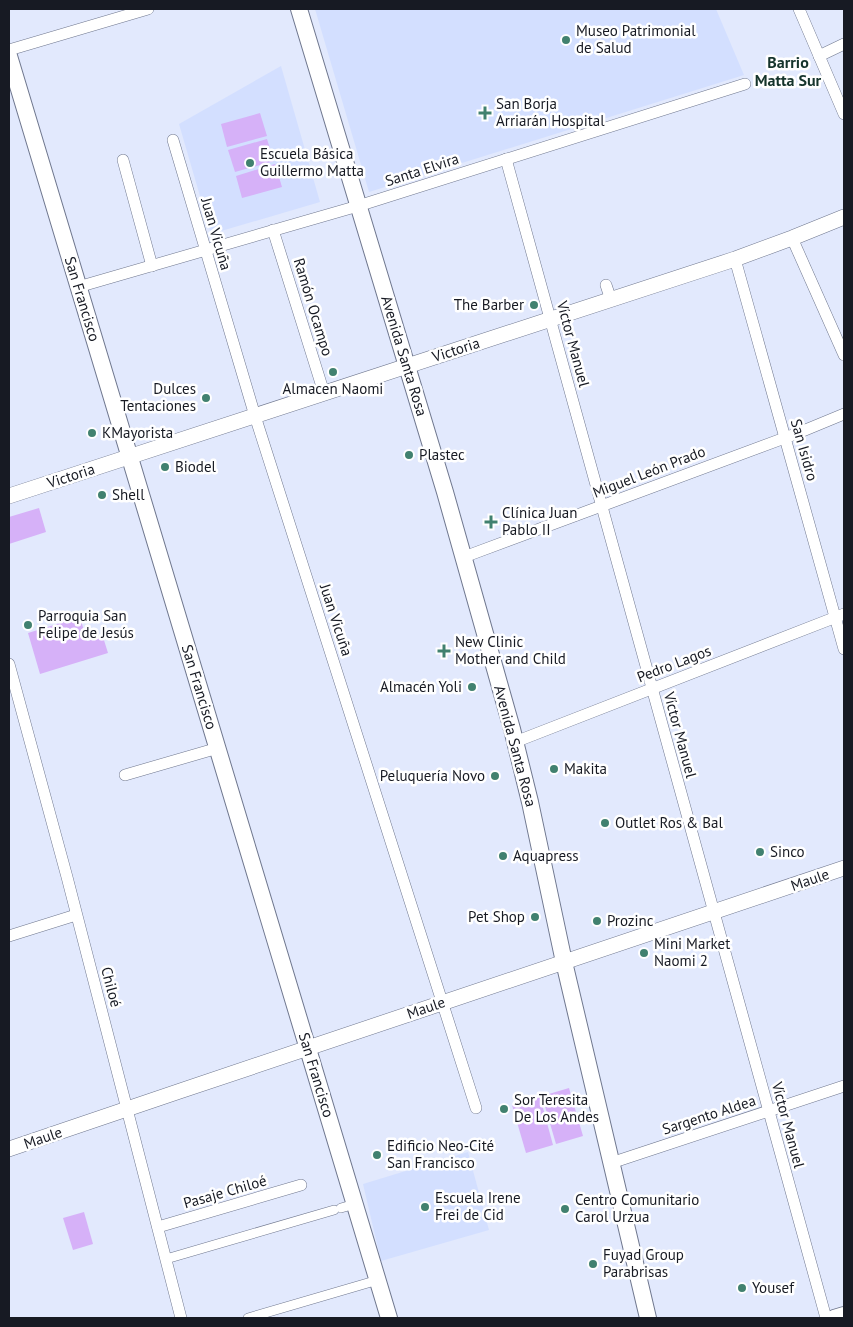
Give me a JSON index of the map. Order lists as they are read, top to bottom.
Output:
{
  "streets": {
    "main road": ["San Francisco", "Avenida Santa Rosa"],
    "street": [
      "Santa Elvira",
      "Juan Vicuña",
      "Ramón Ocampo",
      "Víctor Manuel",
      "Victoria",
      "San Isidro",
      "Miguel León Prado",
      "Pedro Lagos",
      "Maule",
      "Chiloé",
      "Sargento Aldea",
      "Pasaje Chiloé"
    ]
  },
  "crossings": [
    ["Santa Elvira", "Juan Vicuña"],
    ["Santa Elvira", "San Francisco"],
    ["Santa Elvira", "Ramón Ocampo"],
    ["Santa Elvira", "Víctor Manuel"],
    ["Santa Elvira", "Avenida Santa Rosa"],
    ["Juan Vicuña", "Victoria"],
    ["Juan Vicuña", "Maule"],
    ["San Francisco", "Victoria"],
    ["San Francisco", "Maule"],
    ["Ramón Ocampo", "Victoria"],
    ["Víctor Manuel", "Victoria"],
    ["Víctor Manuel", "Miguel León Prado"],
    ["Víctor Manuel", "Pedro Lagos"],
    ["Víctor Manuel", "Maule"],
    ["Víctor Manuel", "Sargento Aldea"],
    ["Victoria", "Avenida Santa Rosa"],
    ["Victoria", "San Isidro"],
    ["Avenida Santa Rosa", "Miguel León Prado"],
    ["Avenida Santa Rosa", "Pedro Lagos"],
    ["Avenida Santa Rosa", "Maule"],
    ["Avenida Santa Rosa", "Sargento Aldea"],
    ["San Isidro", "Miguel León Prado"],
    ["San Isidro", "Pedro Lagos"],
    ["Maule", "Chiloé"],
    ["Chiloé", "Pasaje Chiloé"]
  ],
  "districts": ["Barrio Matta Sur"],
  "places": {
    "other": [
      "Museo Patrimonial de Salud",
      "Escuela Básica Guillermo Matta",
      "The Barber",
      "Almacen Naomi",
      "Dulces Tentaciones",
      "KMayorista",
      "Plastec",
      "Biodel",
      "Shell",
      "Parroquia San Felipe de Jesús",
      "Almacén Yoli",
      "Makita",
      "Peluquería Novo",
      "Outlet Ros & Bal",
      "Sinco",
      "Aquapress",
      "Pet Shop",
      "Prozinc",
      "Mini Market Naomi 2",
      "Sor Teresita De Los Andes",
      "Edificio Neo-Cité San Francisco",
      "Escuela Irene Frei de Cid",
      "Centro Comunitario Carol Urzua",
      "Fuyad Group Parabrisas",
      "Yousef"
    ],
    "health": ["San Borja Arriarán Hospital", "Clínica Juan Pablo II", "New Clinic Mother and Child"]
  }
}
